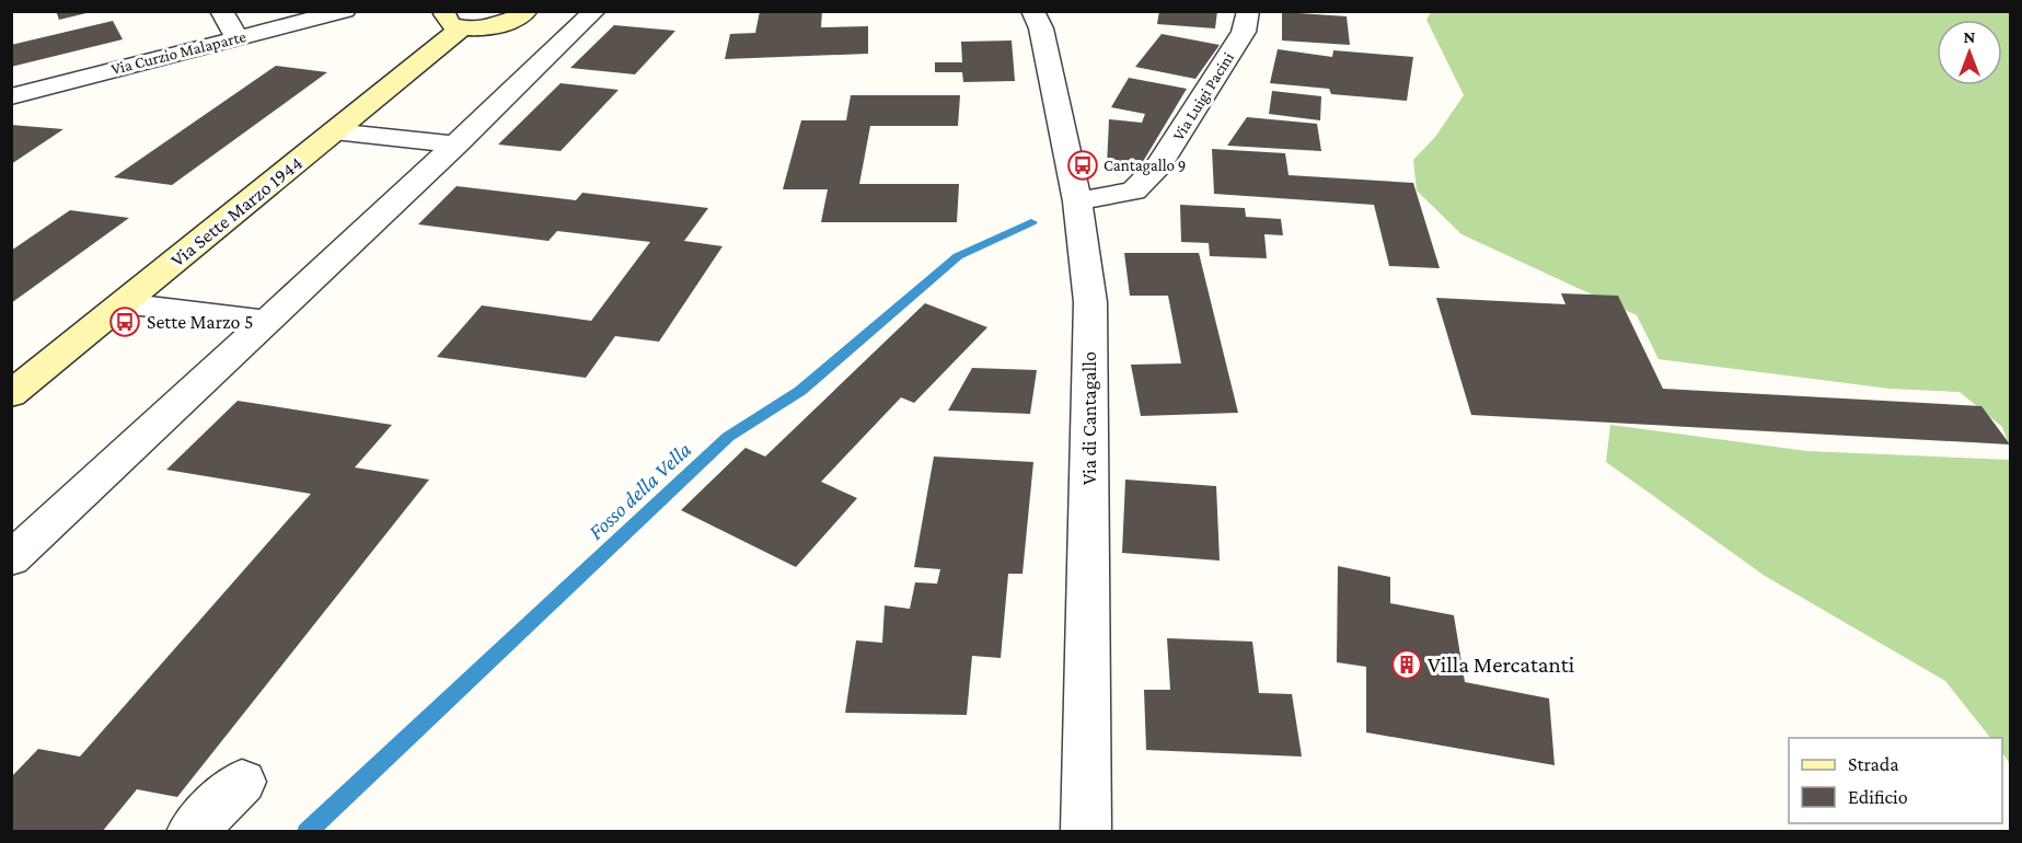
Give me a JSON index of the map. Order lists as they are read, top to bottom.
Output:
{
  "streets": {
    "street": [
      "Via Curzio Malaparte",
      "Via Luigi Pacini",
      "Via Sette Marzo 1944",
      "Via di Cantagallo"
    ]
  },
  "crossings": [
    ["Via Luigi Pacini", "Via di Cantagallo"]
  ],
  "water": ["Fosso della Vella"],
  "places": {
    "bus stop": ["Cantagallo 9", "Sette Marzo 5"],
    "building": ["Villa Mercatanti"]
  },
  "legend": ["Strada", "Edificio"],
  "north": "top"
}
